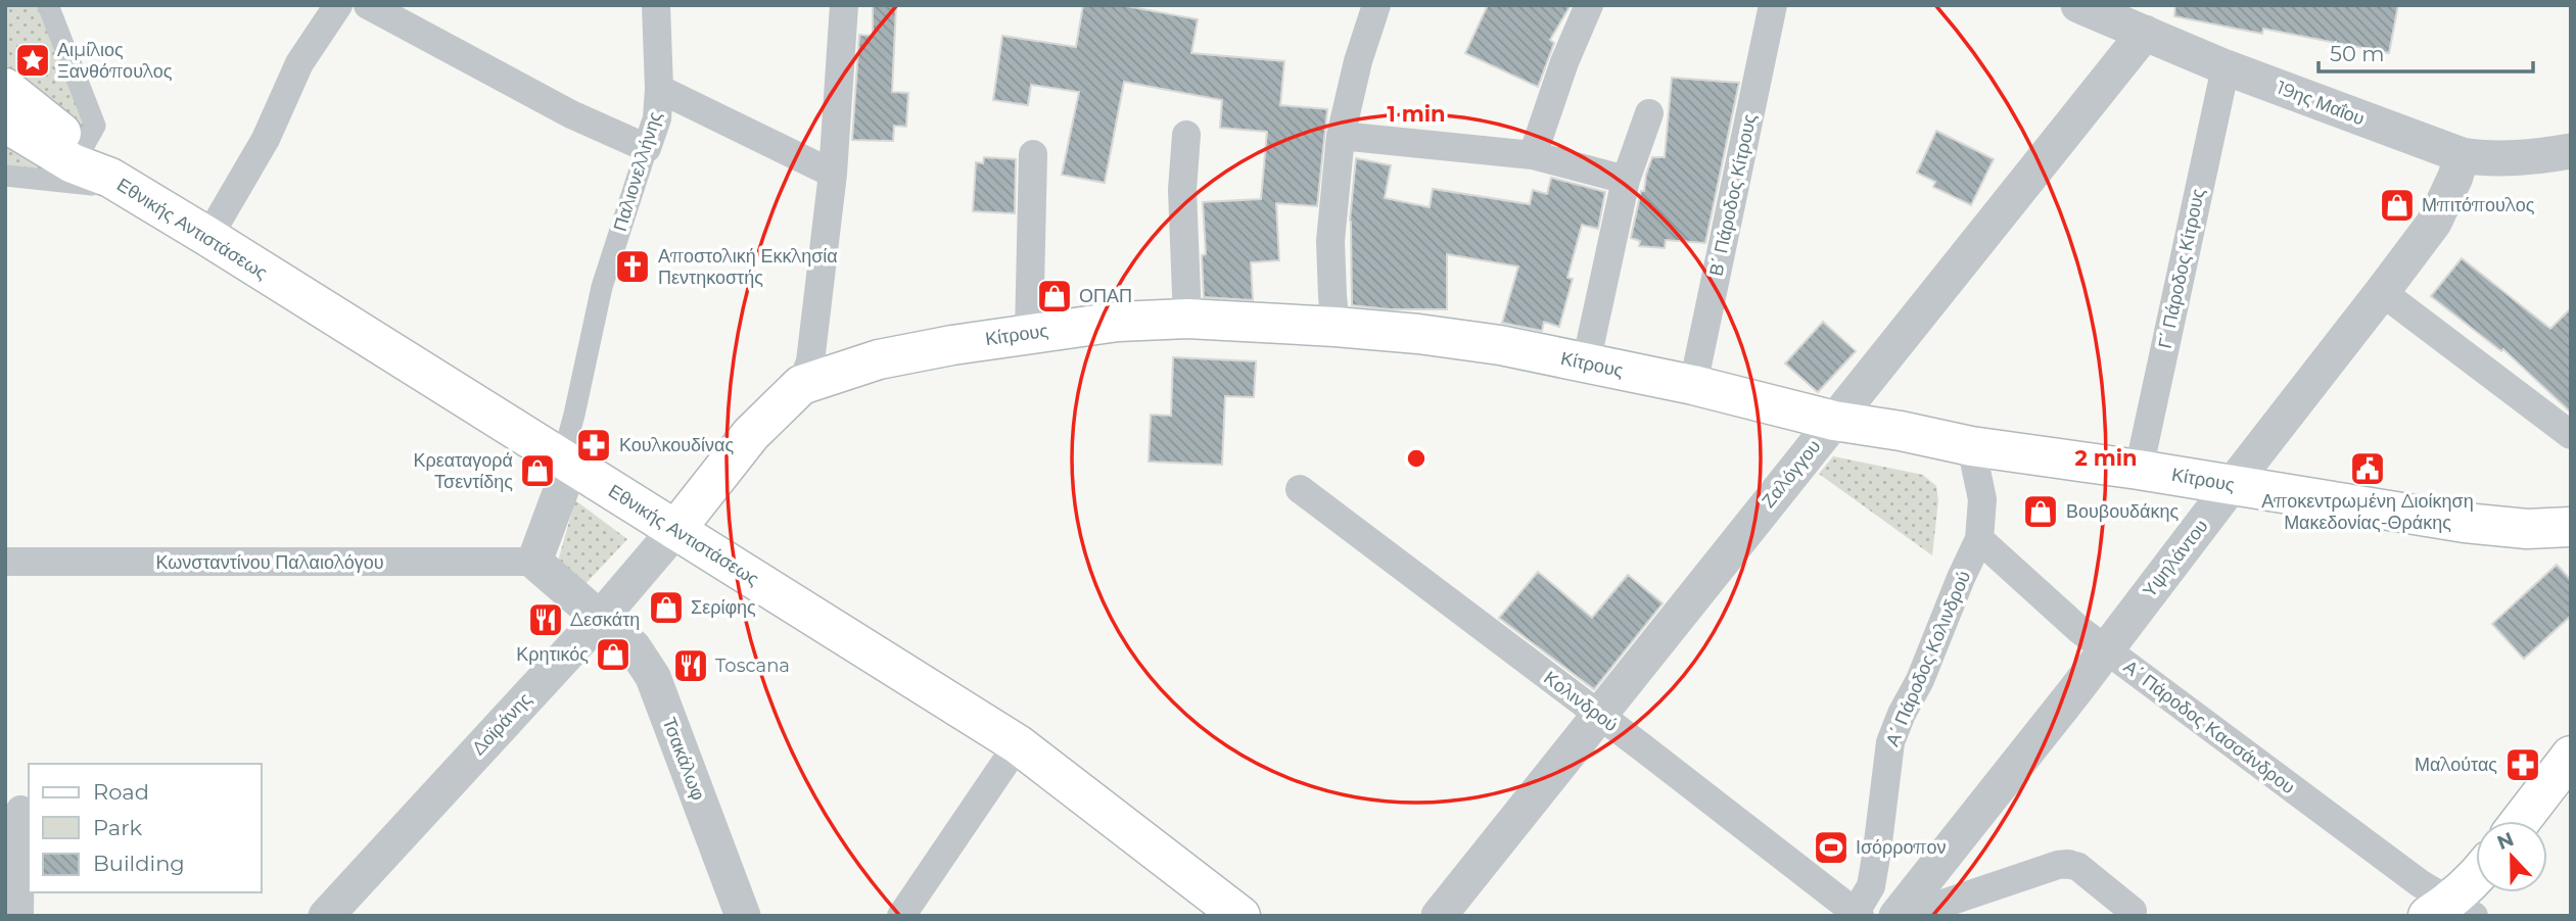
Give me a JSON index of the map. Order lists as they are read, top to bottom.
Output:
{
  "streets": {
    "main road": ["Εθνικής Αντιστάσεως", "Κίτρους"],
    "street": [
      "19ης Μαΐου",
      "Παλιονελλήνης",
      "Β΄ Πάροδος Κίτρους",
      "Γ΄ Πάροδος Κίτρους",
      "Ζαλόγγου",
      "Υψηλάντου",
      "Κωνσταντίνου Παλαιολόγου",
      "Α΄ Πάροδος Κολινδρού",
      "Κολινδρού",
      "Δοϊράνης",
      "Α΄ Πάροδος Κασσάνδρου",
      "Τσακάλωφ"
    ]
  },
  "crossings": [
    ["19ης Μαΐου", "Γ΄ Πάροδος Κίτρους"],
    ["19ης Μαΐου", "Ζαλόγγου"],
    ["19ης Μαΐου", "Υψηλάντου"],
    ["Παλιονελλήνης", "Εθνικής Αντιστάσεως"],
    ["Β΄ Πάροδος Κίτρους", "Κίτρους"],
    ["Εθνικής Αντιστάσεως", "Κίτρους"],
    ["Εθνικής Αντιστάσεως", "Δοϊράνης"],
    ["Γ΄ Πάροδος Κίτρους", "Κίτρους"],
    ["Κίτρους", "Ζαλόγγου"],
    ["Κίτρους", "Υψηλάντου"],
    ["Κίτρους", "Α΄ Πάροδος Κολινδρού"],
    ["Κίτρους", "Δοϊράνης"],
    ["Ζαλόγγου", "Κολινδρού"],
    ["Υψηλάντου", "Α΄ Πάροδος Κασσάνδρου"],
    ["Κωνσταντίνου Παλαιολόγου", "Τσακάλωφ"],
    ["Α΄ Πάροδος Κολινδρού", "Κολινδρού"],
    ["Α΄ Πάροδος Κολινδρού", "Α΄ Πάροδος Κασσάνδρου"],
    ["Δοϊράνης", "Τσακάλωφ"]
  ],
  "places": {
    "place": ["Αιμίλιος Ξανθόπουλος"],
    "shop": [
      "Μπιτόπουλος",
      "ΟΠΑΠ",
      "Κρεαταγορά Τσεντίδης",
      "Βουβουδάκης",
      "Σερίφης",
      "Κρητικός"
    ],
    "church": ["Αποστολική Εκκλησία Πεντηκοστής"],
    "pharmacy": ["Κουλκουδίνας", "Μαλούτας"],
    "public building": ["Αποκεντρωμένη Διοίκηση Μακεδονίας-Θράκης"],
    "restaurant": ["Δεσκάτη", "Toscana"],
    "sports": ["Ισόρροπον"]
  },
  "legend": ["Road", "Park", "Building"],
  "scale_bar": "50 m",
  "north": "top",
  "rings": ["1 min", "2 min"]
}
